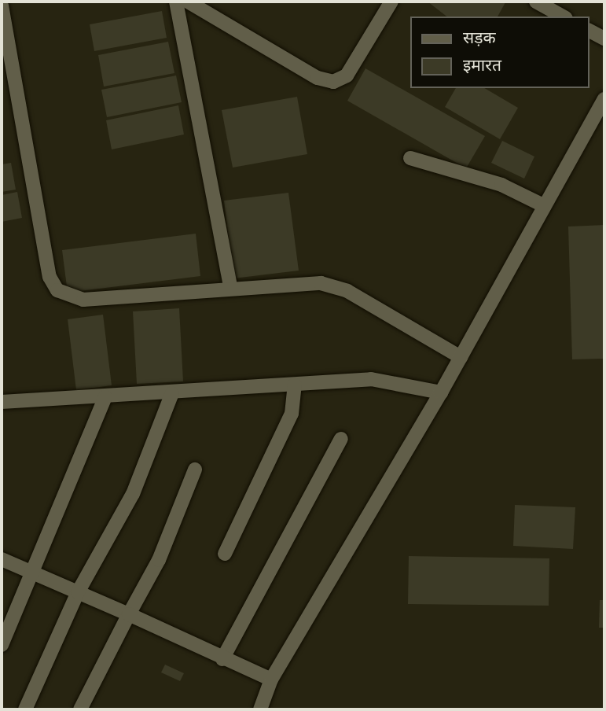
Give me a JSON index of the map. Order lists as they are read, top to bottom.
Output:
{
  "legend": ["सड़क", "इमारत"]
}
